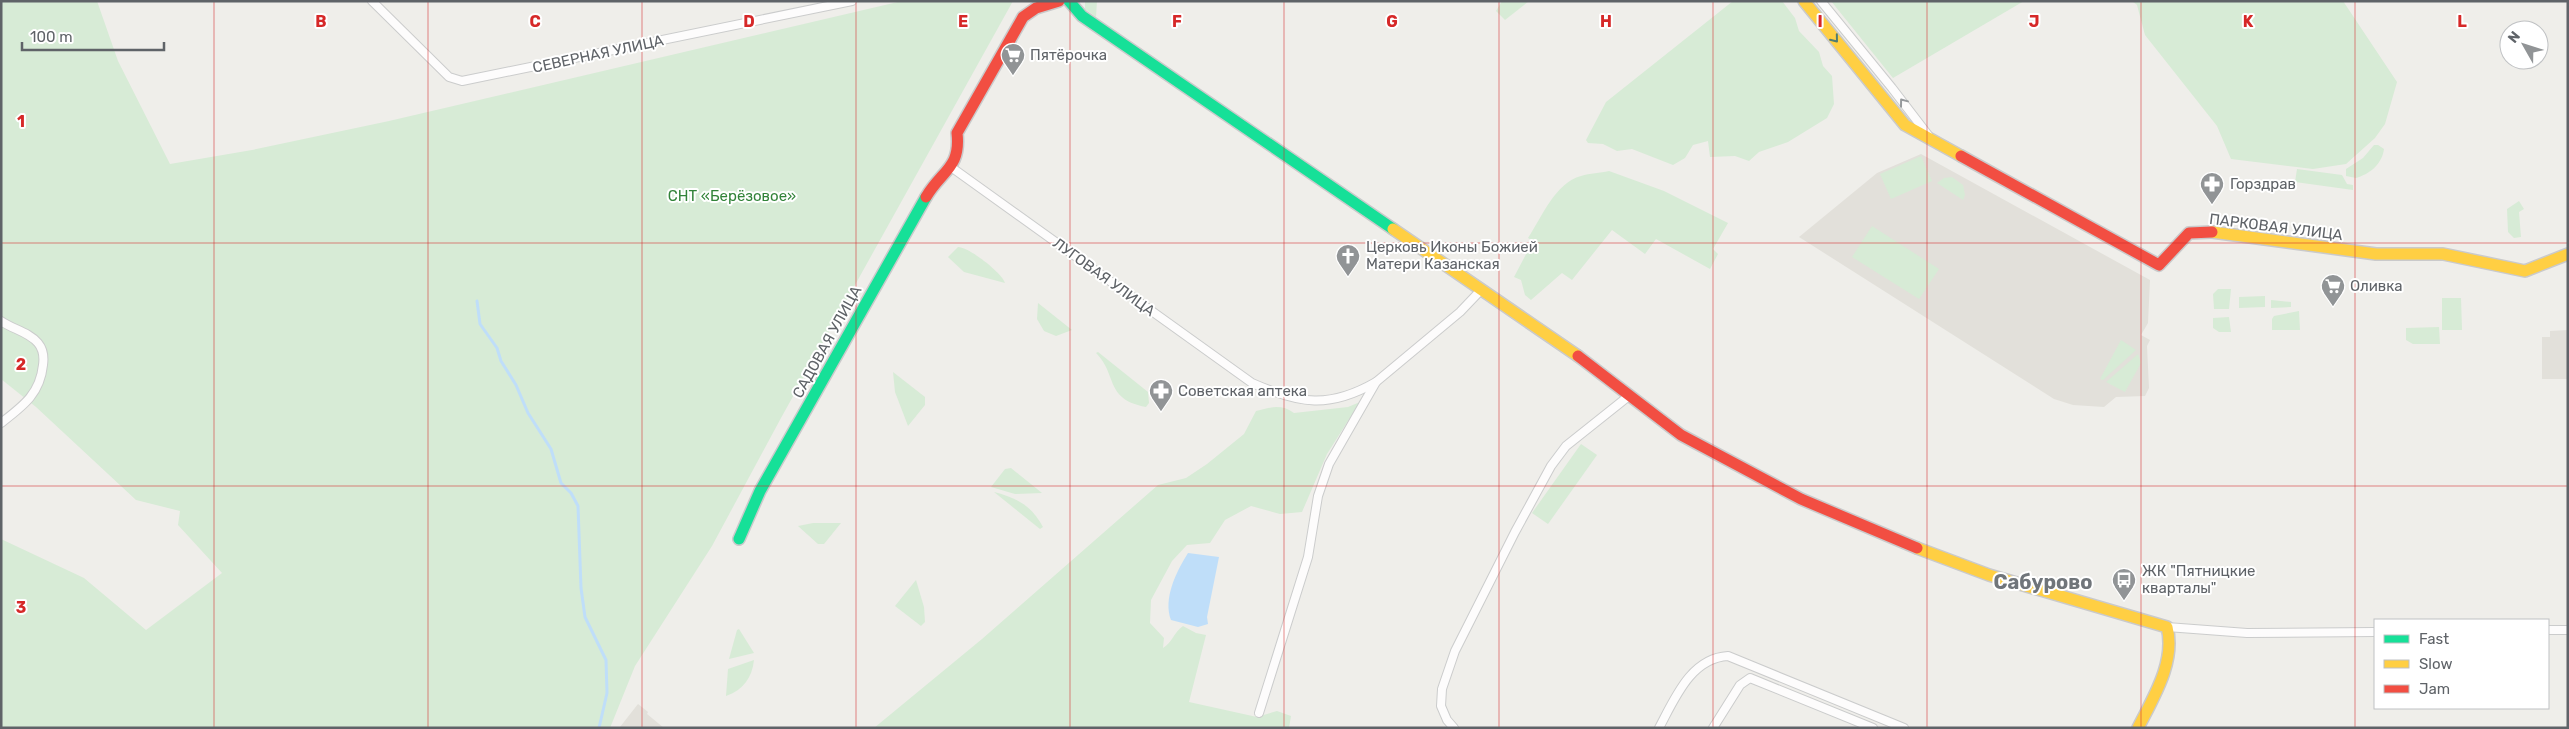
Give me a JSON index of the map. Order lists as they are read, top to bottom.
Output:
{
  "streets": {
    "street": [
      "СЕВЕРНАЯ УЛИЦА",
      "ПАРКОВАЯ УЛИЦА",
      "ЛУГОВАЯ УЛИЦА",
      "САДОВАЯ УЛИЦА"
    ]
  },
  "crossings": [
    ["ЛУГОВАЯ УЛИЦА", "САДОВАЯ УЛИЦА"]
  ],
  "districts": ["Сабурово"],
  "parks": ["СНТ «Берёзовое»"],
  "places": {
    "supermarket": ["Пятёрочка", "Оливка"],
    "pharmacy": ["Горздрав", "Советская аптека"],
    "church": ["Церковь Иконы Божией Матери Казанская"],
    "bus stop": ["ЖК \"Пятницкие кварталы\""]
  },
  "legend": ["Fast", "Slow", "Jam"],
  "scale_bar": "100 m",
  "north": "top left",
  "grid": {
    "columns": [
      "B",
      "C",
      "D",
      "E",
      "F",
      "G",
      "H",
      "I",
      "J",
      "K",
      "L"
    ],
    "rows": ["1", "2", "3"]
  }
}
